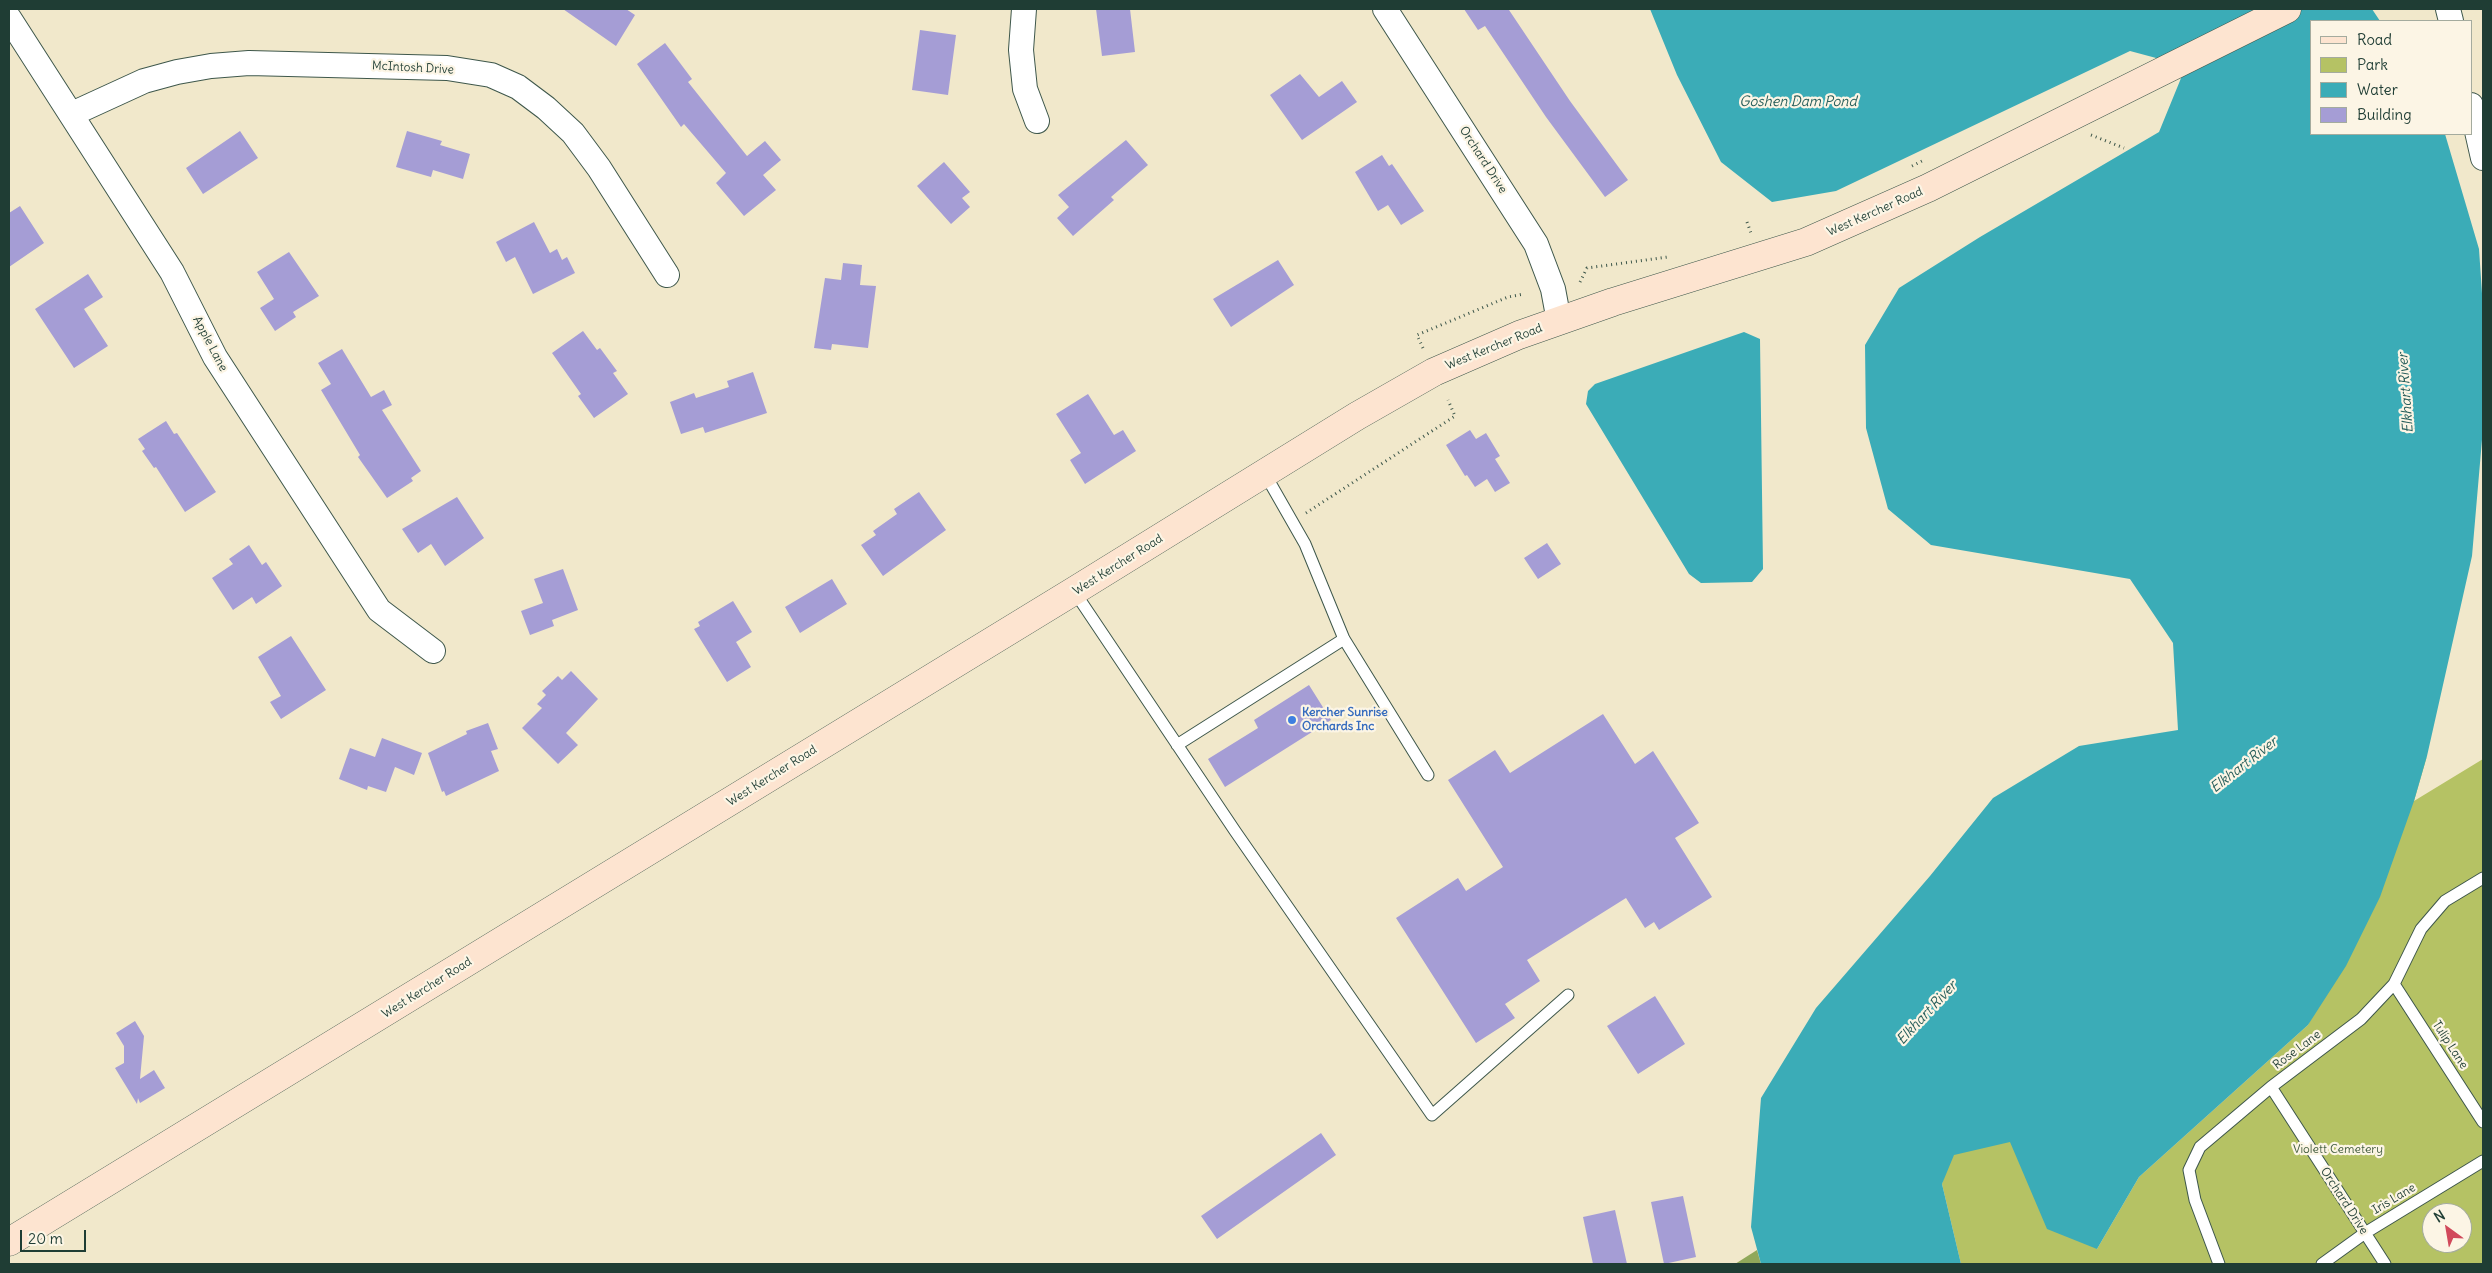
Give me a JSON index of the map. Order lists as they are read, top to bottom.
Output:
{
  "streets": {
    "main road": ["West Kercher Road"],
    "street": ["McIntosh Drive", "Orchard Drive", "Apple Lane"],
    "lane": ["Tulip Lane", "Rose Lane", "Iris Lane"]
  },
  "crossings": [
    ["McIntosh Drive", "Apple Lane"],
    ["Orchard Drive", "West Kercher Road"],
    ["Orchard Drive", "Rose Lane"],
    ["Orchard Drive", "Iris Lane"],
    ["Tulip Lane", "Rose Lane"]
  ],
  "water": ["Goshen Dam Pond", "Elkhart River"],
  "parks": ["Violett Cemetery"],
  "places": ["Kercher Sunrise Orchards Inc"],
  "legend": [
    "Road",
    "Park",
    "Water",
    "Building"
  ],
  "scale_bar": "20 m",
  "north": "top left"
}
